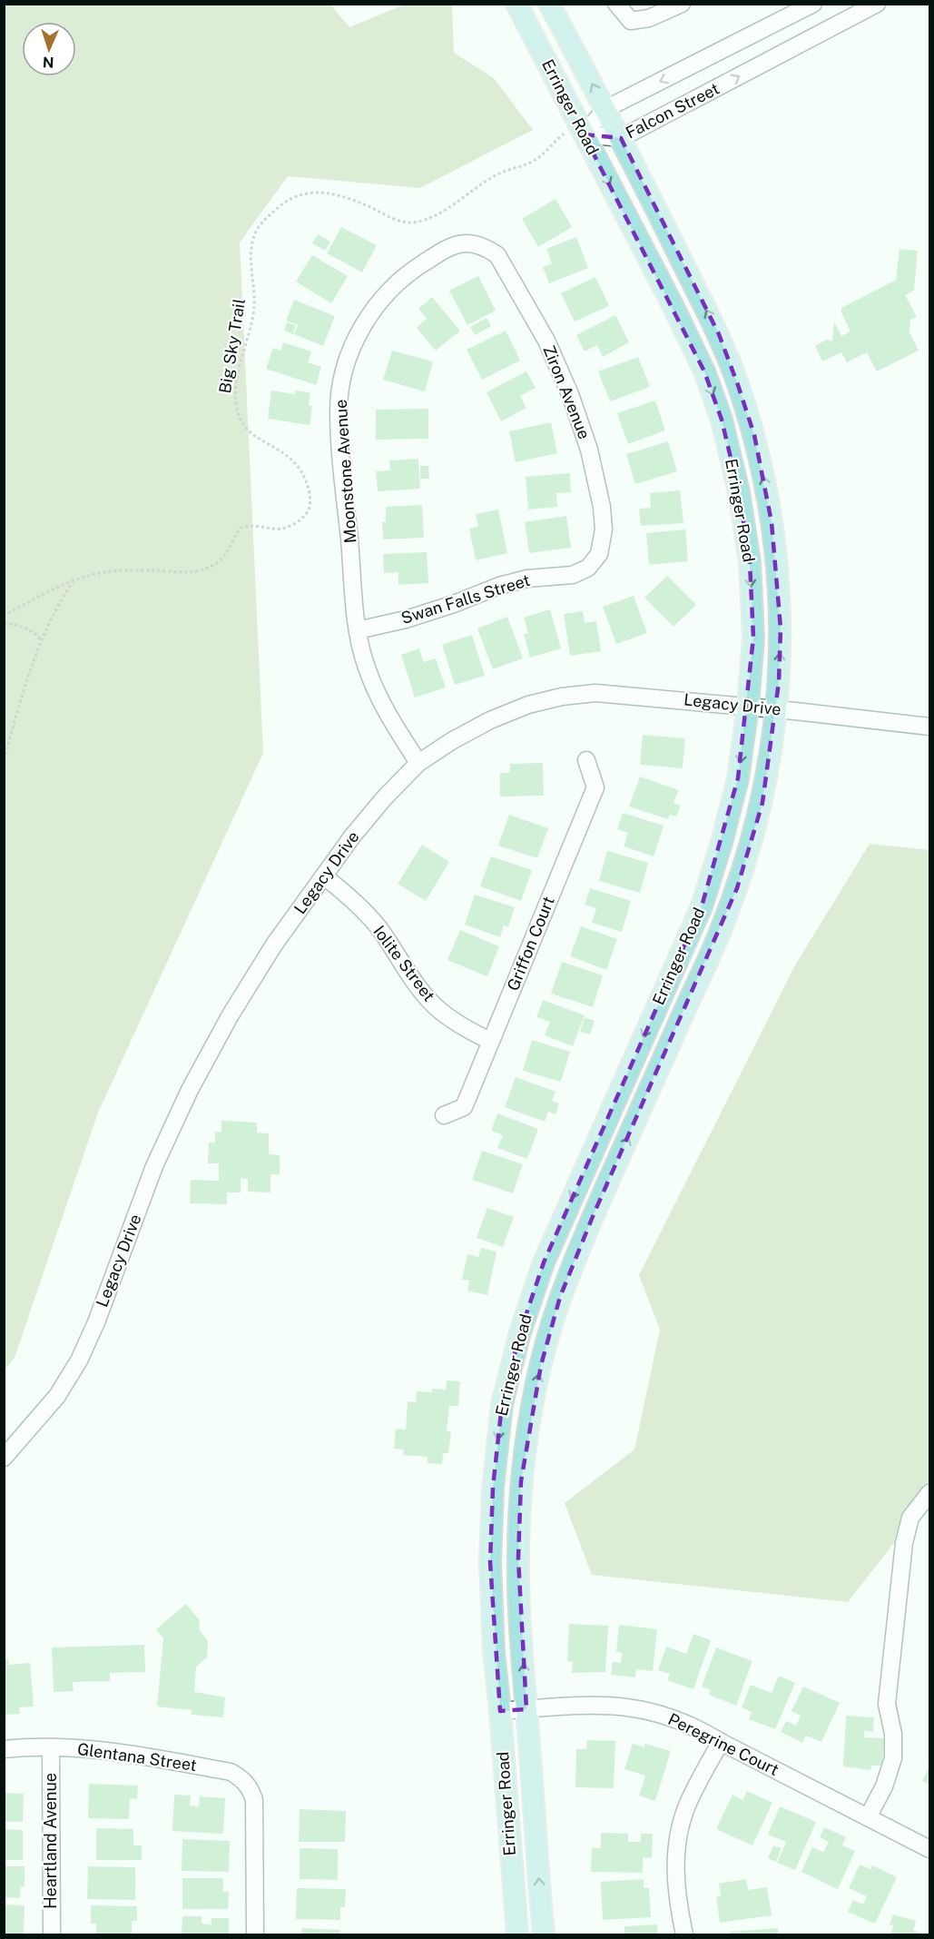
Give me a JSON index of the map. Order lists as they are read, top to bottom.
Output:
{
  "streets": {
    "main road": ["Erringer Road"],
    "street": [
      "Falcon Street",
      "Ziron Avenue",
      "Moonstone Avenue",
      "Swan Falls Street",
      "Legacy Drive",
      "Griffon Court",
      "Iolite Street",
      "Peregrine Court",
      "Glentana Street",
      "Heartland Avenue"
    ],
    "path": ["Big Sky Trail"]
  },
  "crossings": [
    ["Erringer Road", "Falcon Street"],
    ["Erringer Road", "Big Sky Trail"],
    ["Erringer Road", "Legacy Drive"],
    ["Erringer Road", "Peregrine Court"],
    ["Falcon Street", "Big Sky Trail"],
    ["Ziron Avenue", "Moonstone Avenue"],
    ["Ziron Avenue", "Swan Falls Street"],
    ["Moonstone Avenue", "Swan Falls Street"],
    ["Moonstone Avenue", "Legacy Drive"],
    ["Legacy Drive", "Iolite Street"],
    ["Griffon Court", "Iolite Street"],
    ["Glentana Street", "Heartland Avenue"]
  ],
  "north": "bottom"
}
